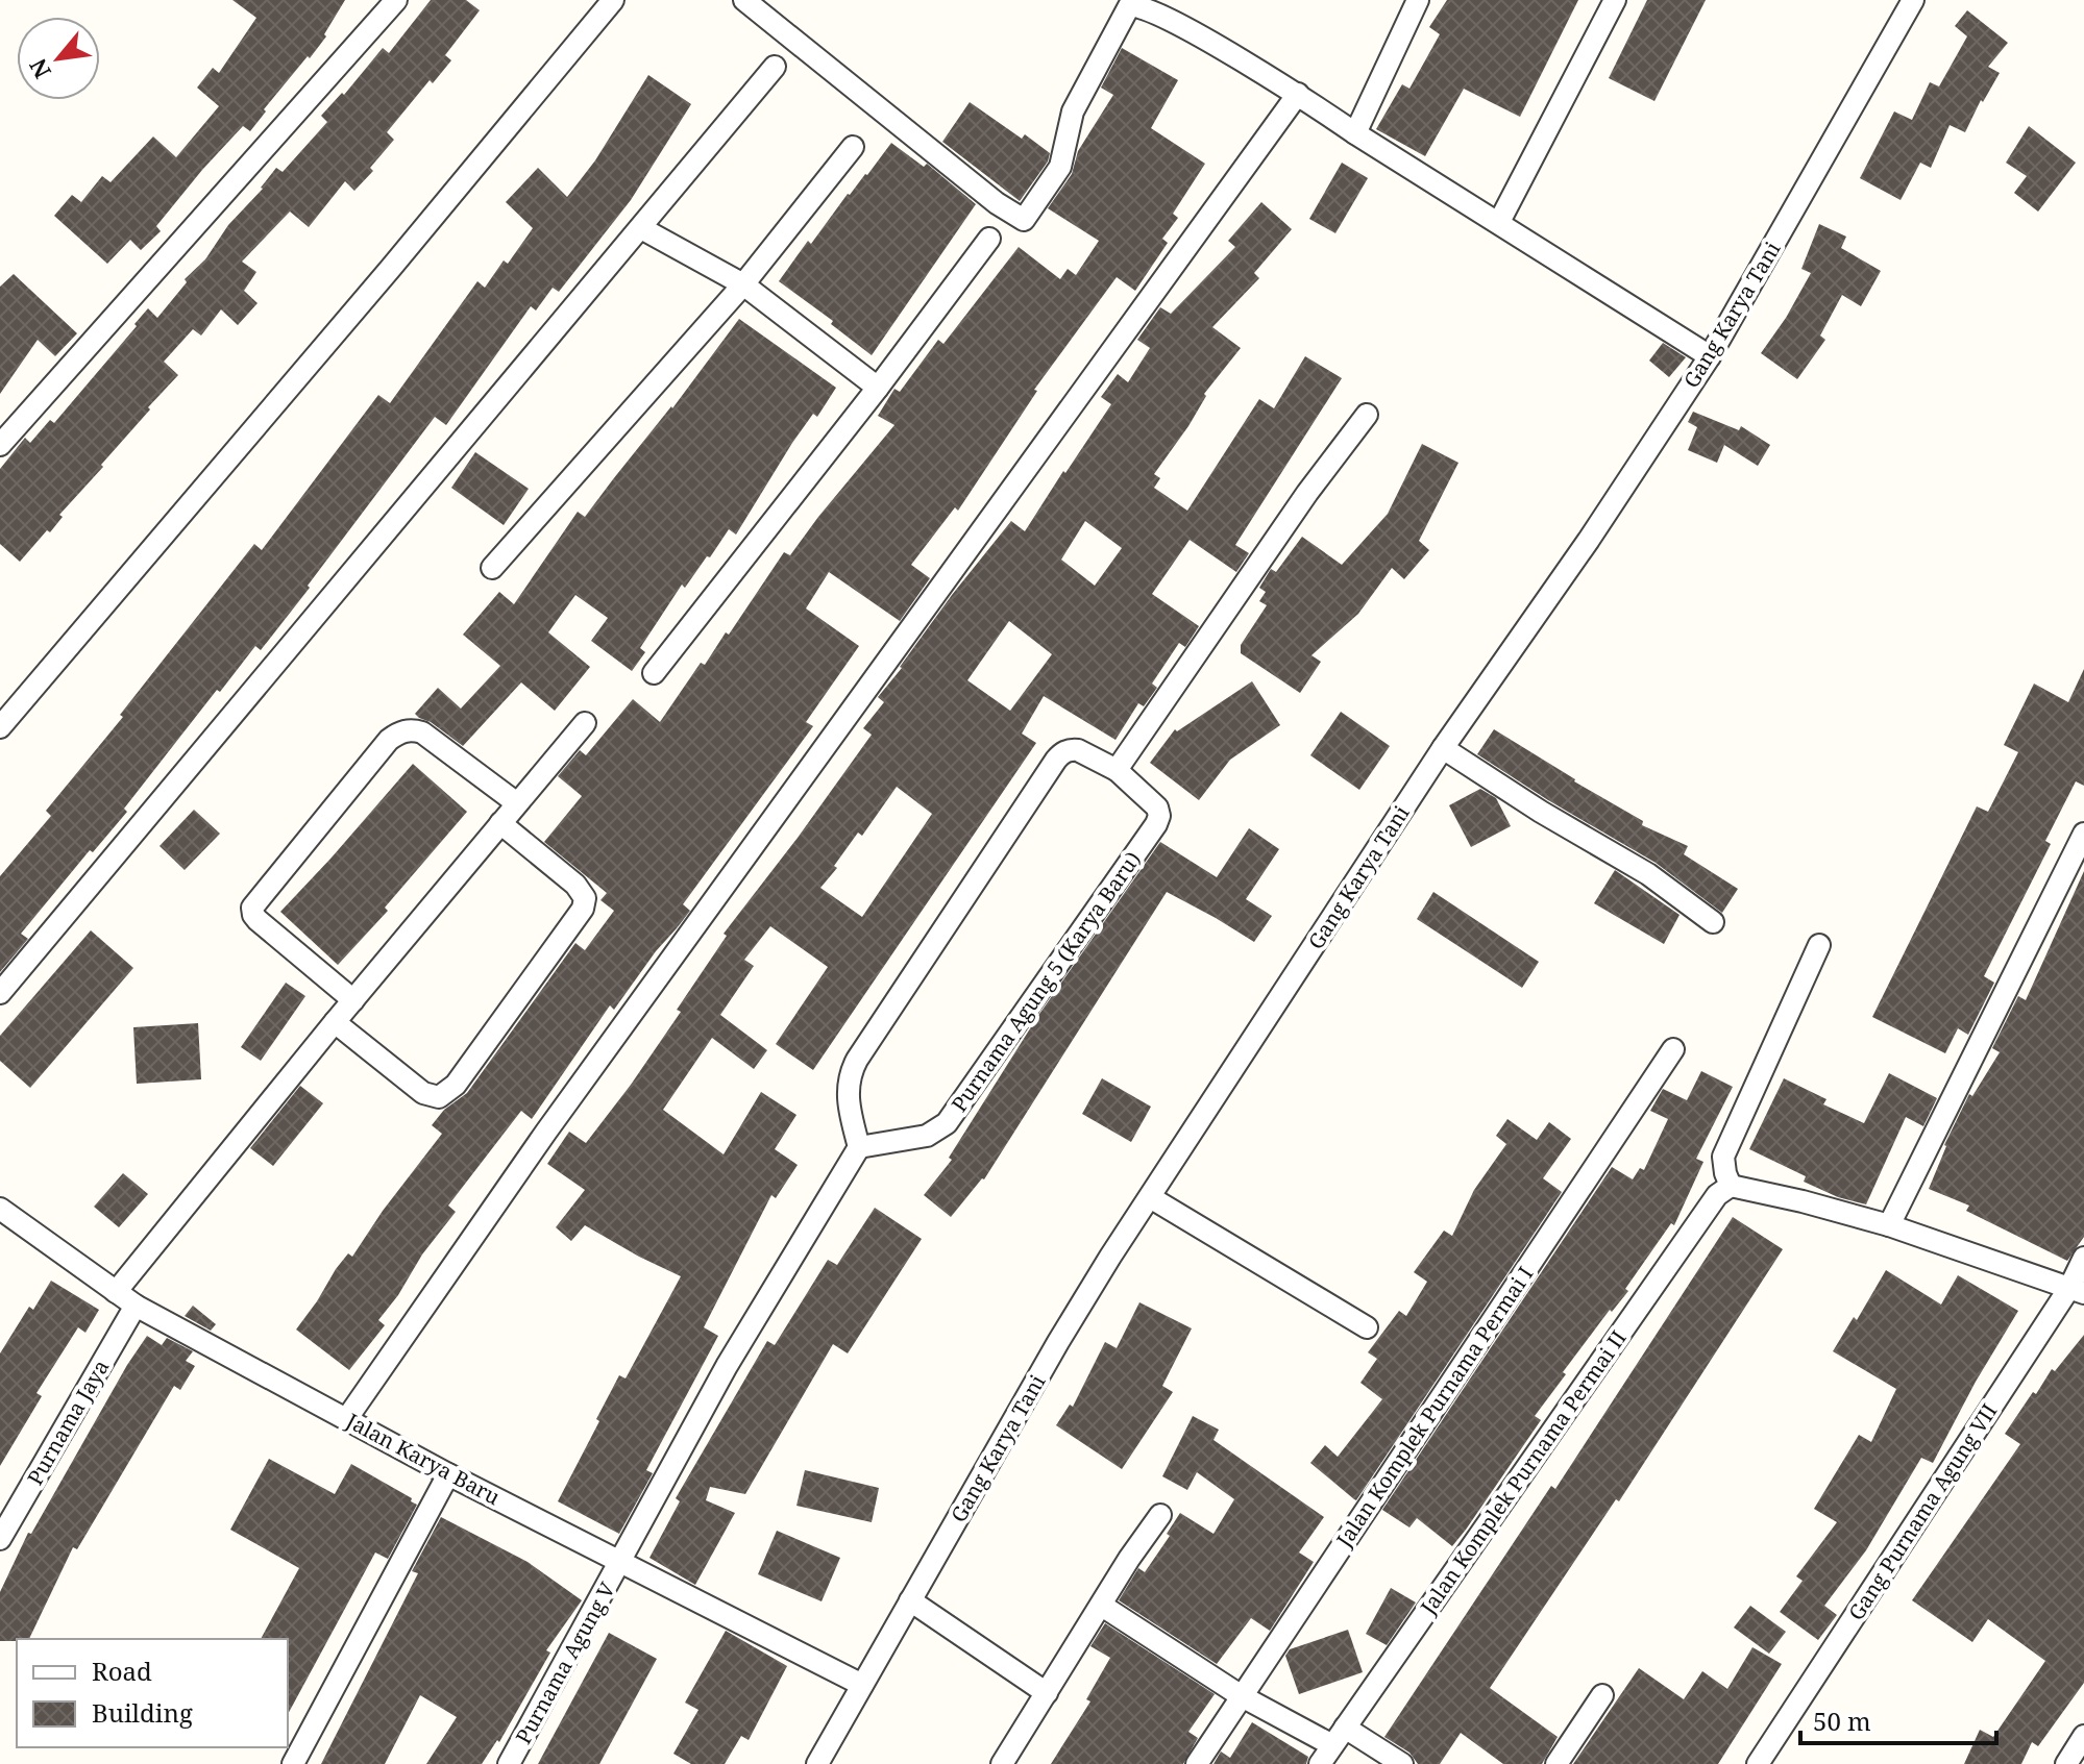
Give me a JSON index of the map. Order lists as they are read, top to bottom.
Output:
{
  "streets": {
    "street": [
      "Gang Karya Tani",
      "Purnama Agung 5 (Karya Baru)",
      "Jalan Komplek Purnama Permai I",
      "Purnama Jaya",
      "Jalan Karya Baru",
      "Jalan Komplek Purnama Permai II",
      "Gang Purnama Agung VII",
      "Purnama Agung V"
    ]
  },
  "crossings": [
    ["Gang Karya Tani", "Jalan Karya Baru"],
    ["Purnama Jaya", "Jalan Karya Baru"],
    ["Jalan Karya Baru", "Purnama Agung V"]
  ],
  "legend": ["Road", "Building"],
  "scale_bar": "50 m",
  "north": "bottom left"
}
